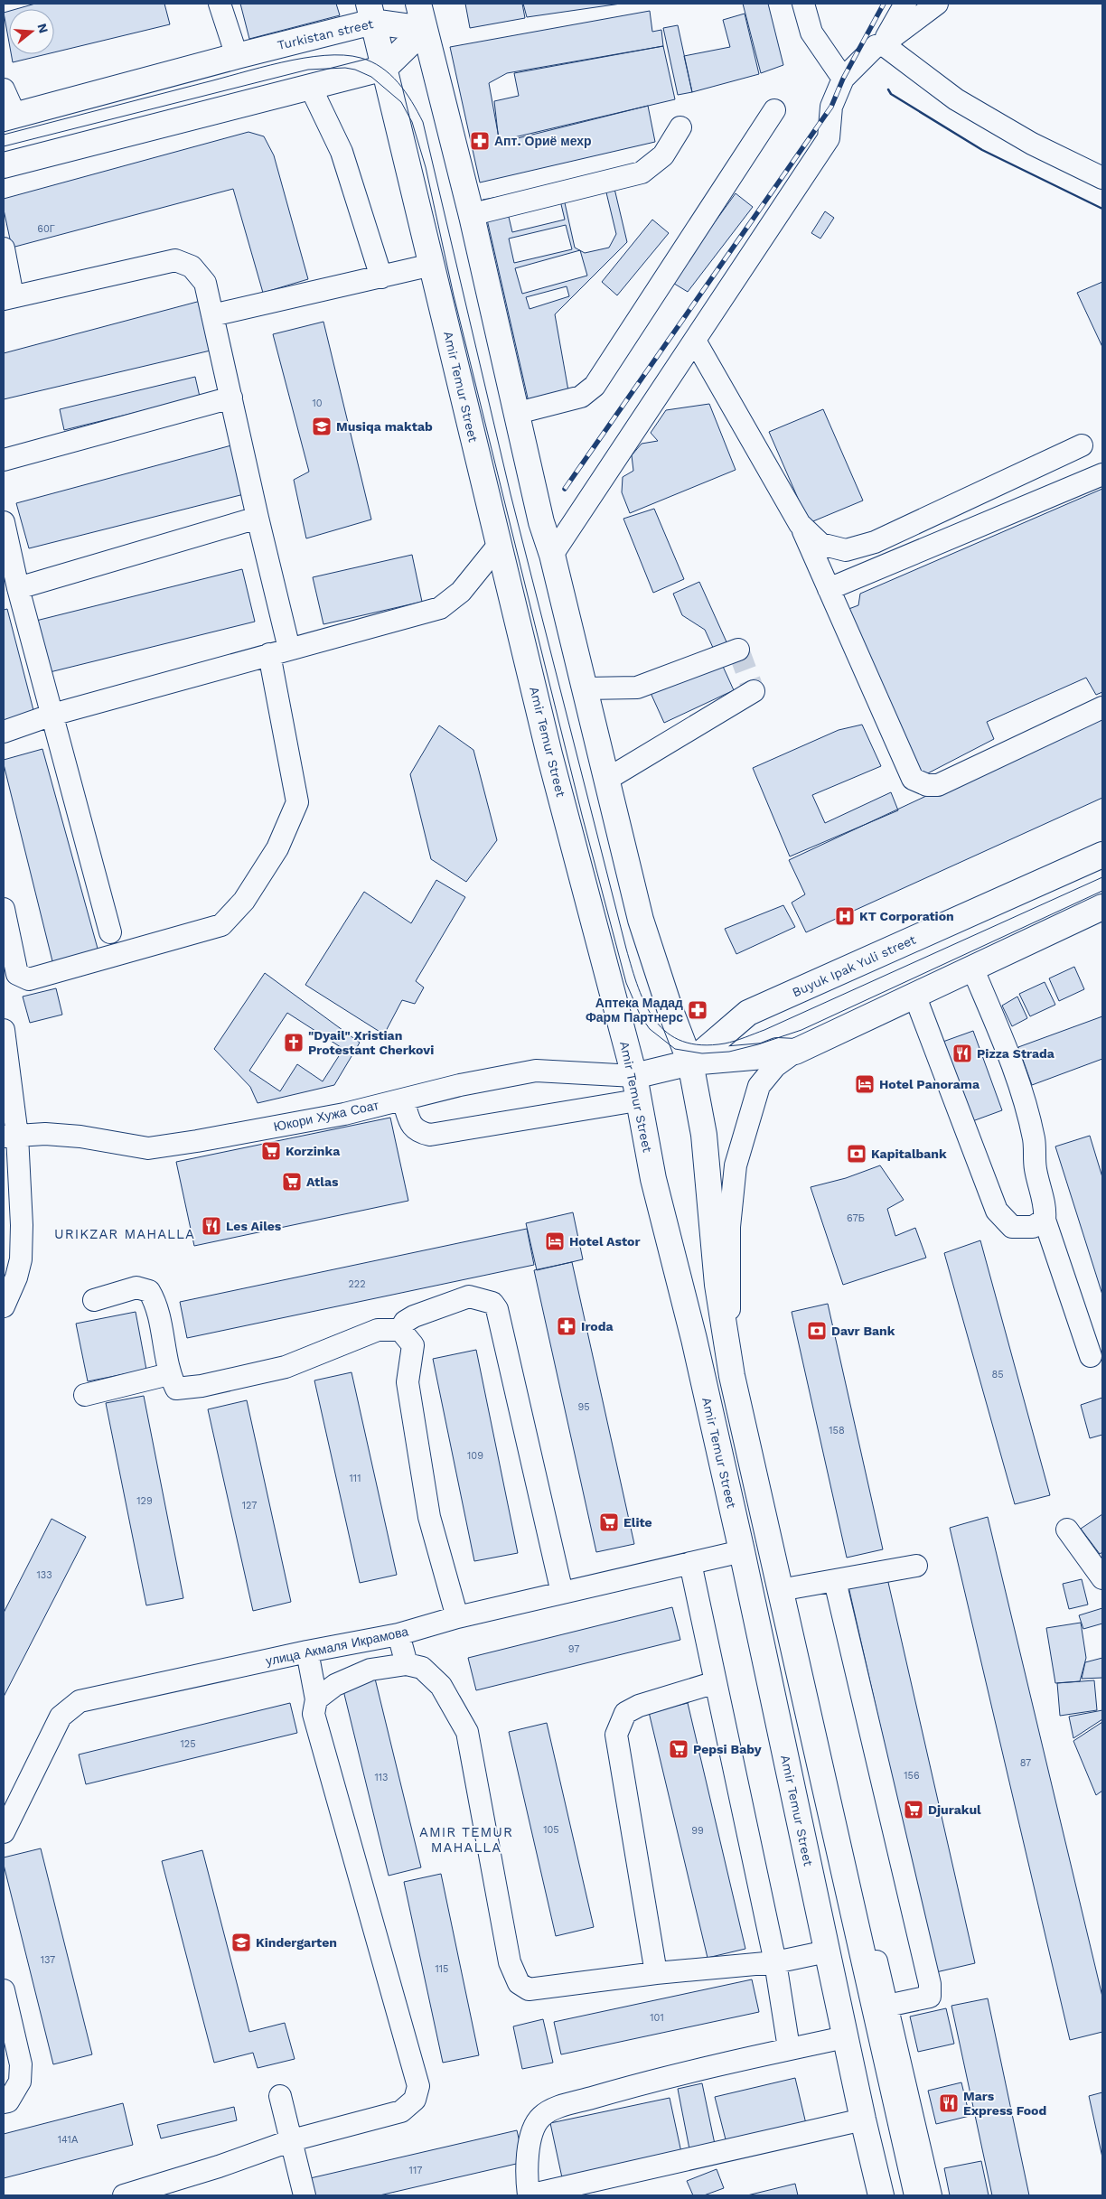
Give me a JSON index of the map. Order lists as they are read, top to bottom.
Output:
{
  "streets": {
    "main road": ["Turkistan street", "Amir Temur Street", "Buyuk Ipak Yuli street"],
    "street": ["Юкори Хужа Соат", "улица Акмаля Икрамова"]
  },
  "crossings": [
    ["Turkistan street", "Amir Temur Street"],
    ["Amir Temur Street", "Buyuk Ipak Yuli street"],
    ["Amir Temur Street", "Юкори Хужа Соат"],
    ["Amir Temur Street", "улица Акмаля Икрамова"],
    ["Buyuk Ipak Yuli street", "Юкори Хужа Соат"]
  ],
  "districts": ["URIKZAR MAHALLA", "AMIR TEMUR MAHALLA"],
  "places": {
    "pharmacy": ["Апт. Ориё мехр", "Аптека Мадад Фарм Партнерс", "Iroda"],
    "school or university": ["Musiqa maktab", "Kindergarten"],
    "hospital": ["KT Corporation"],
    "church": ["\"Dyail\" Xristian Protestant Cherkovi"],
    "restaurant": ["Pizza Strada", "Les Ailes", "Mars Express Food"],
    "hotel": ["Hotel Panorama", "Hotel Astor"],
    "supermarket": [
      "Korzinka",
      "Atlas",
      "Elite",
      "Pepsi Baby",
      "Djurakul"
    ],
    "bank": ["Kapitalbank", "Davr Bank"]
  },
  "house_numbers": [
    "60Г",
    "10",
    "67Б",
    "222",
    "85",
    "95",
    "158",
    "109",
    "111",
    "129",
    "127",
    "133",
    "97",
    "125",
    "87",
    "156",
    "113",
    "105",
    "99",
    "137",
    "115",
    "101",
    "141А",
    "117"
  ],
  "north": "right"
}
